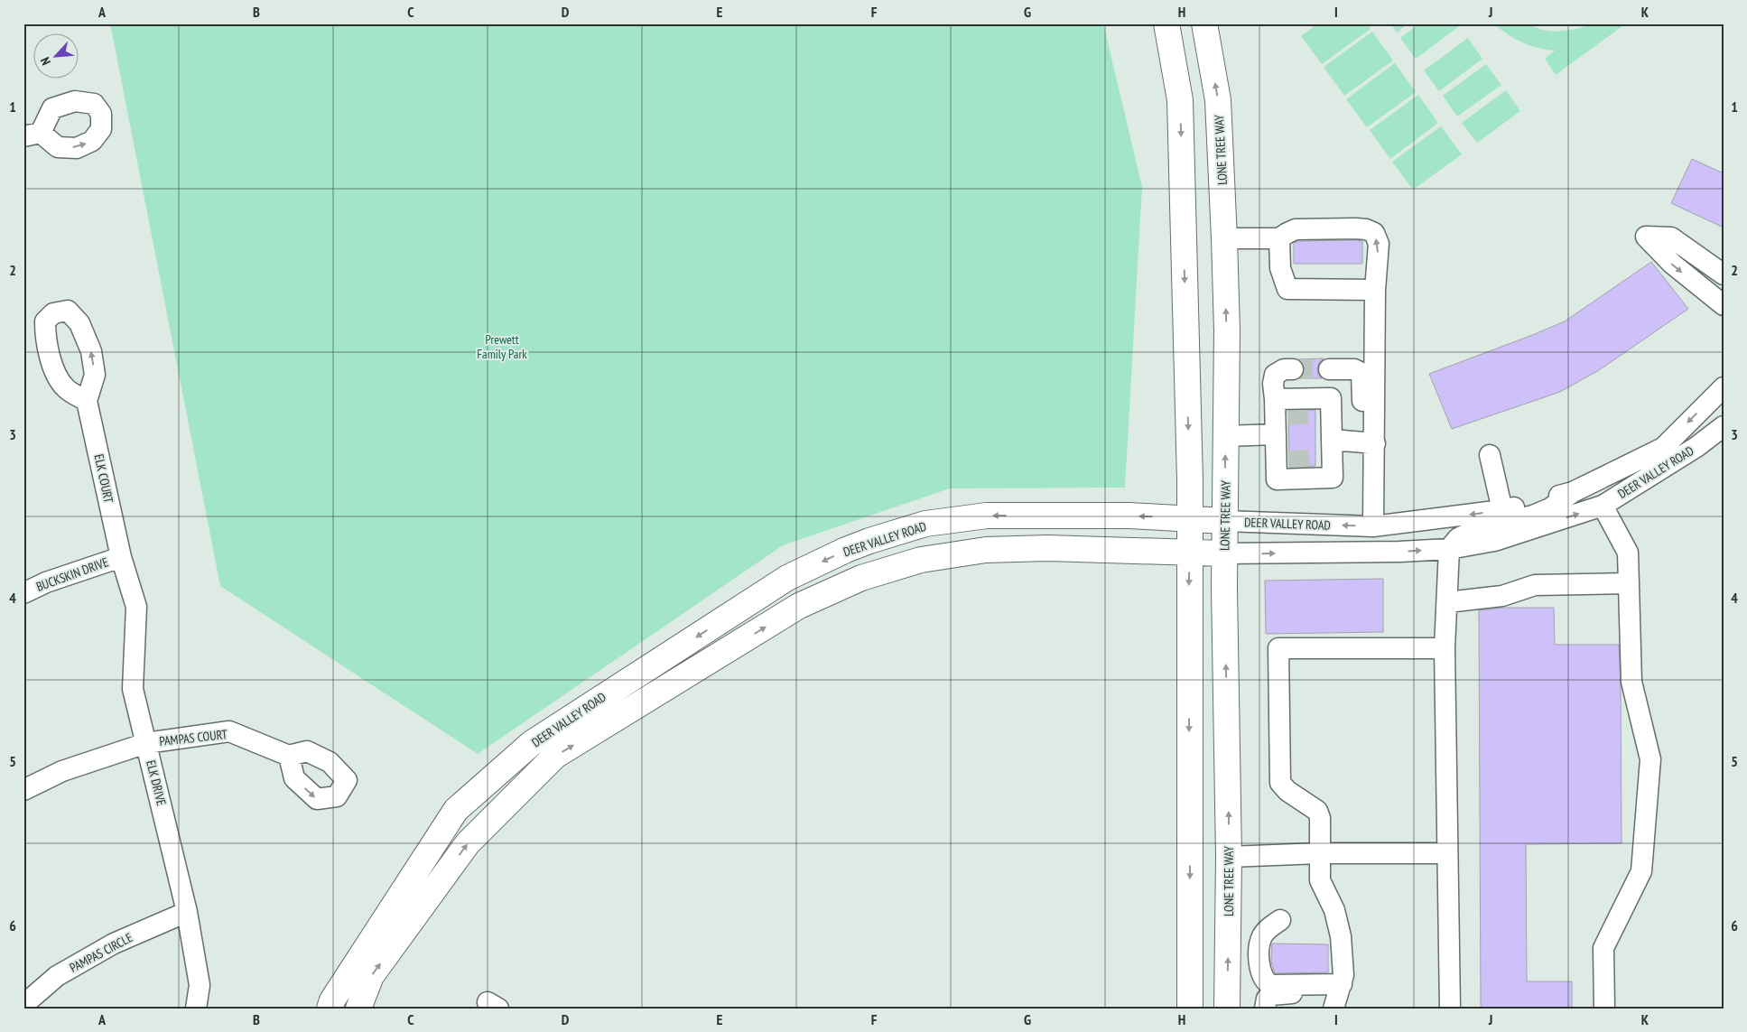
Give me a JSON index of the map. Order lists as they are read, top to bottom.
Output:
{
  "streets": {
    "main road": ["LONE TREE WAY", "DEER VALLEY ROAD"],
    "street": [
      "ELK COURT",
      "BUCKSKIN DRIVE",
      "PAMPAS COURT",
      "ELK DRIVE",
      "PAMPAS CIRCLE"
    ]
  },
  "crossings": [
    ["LONE TREE WAY", "DEER VALLEY ROAD"],
    ["ELK COURT", "BUCKSKIN DRIVE"],
    ["ELK COURT", "ELK DRIVE"],
    ["BUCKSKIN DRIVE", "ELK DRIVE"],
    ["PAMPAS COURT", "ELK DRIVE"],
    ["ELK DRIVE", "PAMPAS CIRCLE"]
  ],
  "parks": ["Prewett Family Park"],
  "north": "bottom left",
  "grid": {
    "columns": [
      "A",
      "B",
      "C",
      "D",
      "E",
      "F",
      "G",
      "H",
      "I",
      "J",
      "K"
    ],
    "rows": [
      "1",
      "2",
      "3",
      "4",
      "5",
      "6"
    ]
  }
}
